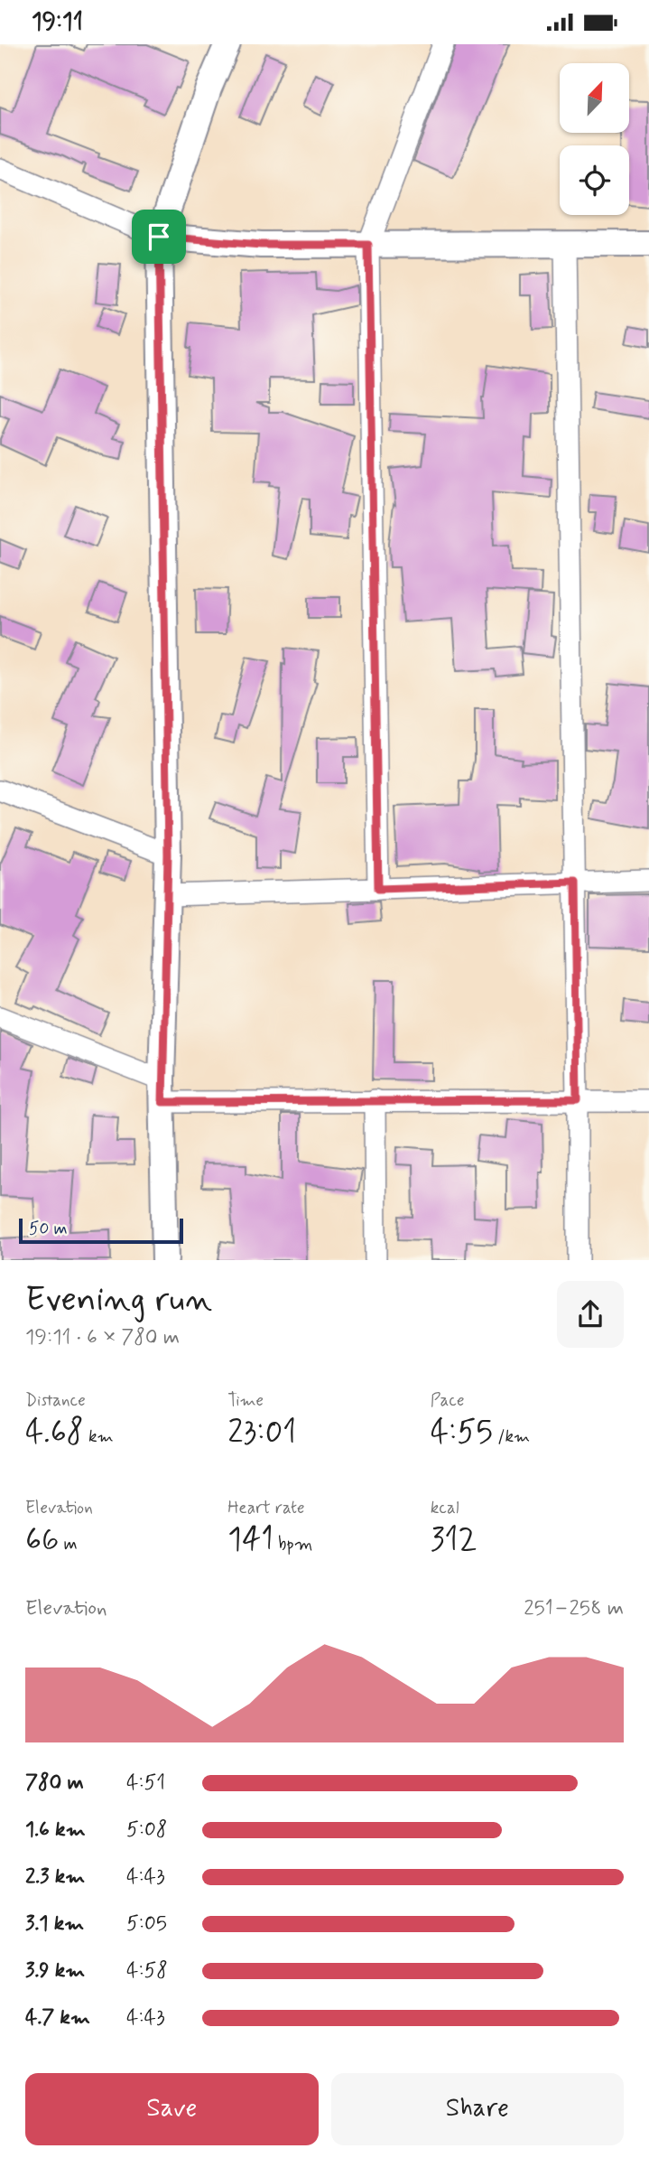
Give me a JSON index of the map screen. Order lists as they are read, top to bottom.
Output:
{
  "scale_bar": "50 m",
  "north": "top right",
  "page": {
    "status": "19:11",
    "scale": "50 m",
    "heading": ["Evening run", "19:11 · 6 × 780 m"],
    "stats": [
      ["Distance", "4.68 km"],
      ["Time", "23:01"],
      ["Pace", "4:55 /km"],
      ["Elevation", "66 m"],
      ["Heart rate", "141 bpm"],
      ["kcal", "312"]
    ],
    "chart": ["Elevation", "251–258 m"],
    "list": [
      {
        "name": "780 m",
        "note": "4:51"
      },
      {
        "name": "1.6 km",
        "note": "5:08"
      },
      {
        "name": "2.3 km",
        "note": "4:43"
      },
      {
        "name": "3.1 km",
        "note": "5:05"
      },
      {
        "name": "3.9 km",
        "note": "4:58"
      },
      {
        "name": "4.7 km",
        "note": "4:43"
      }
    ],
    "buttons": ["Save", "Share"]
  }
}
